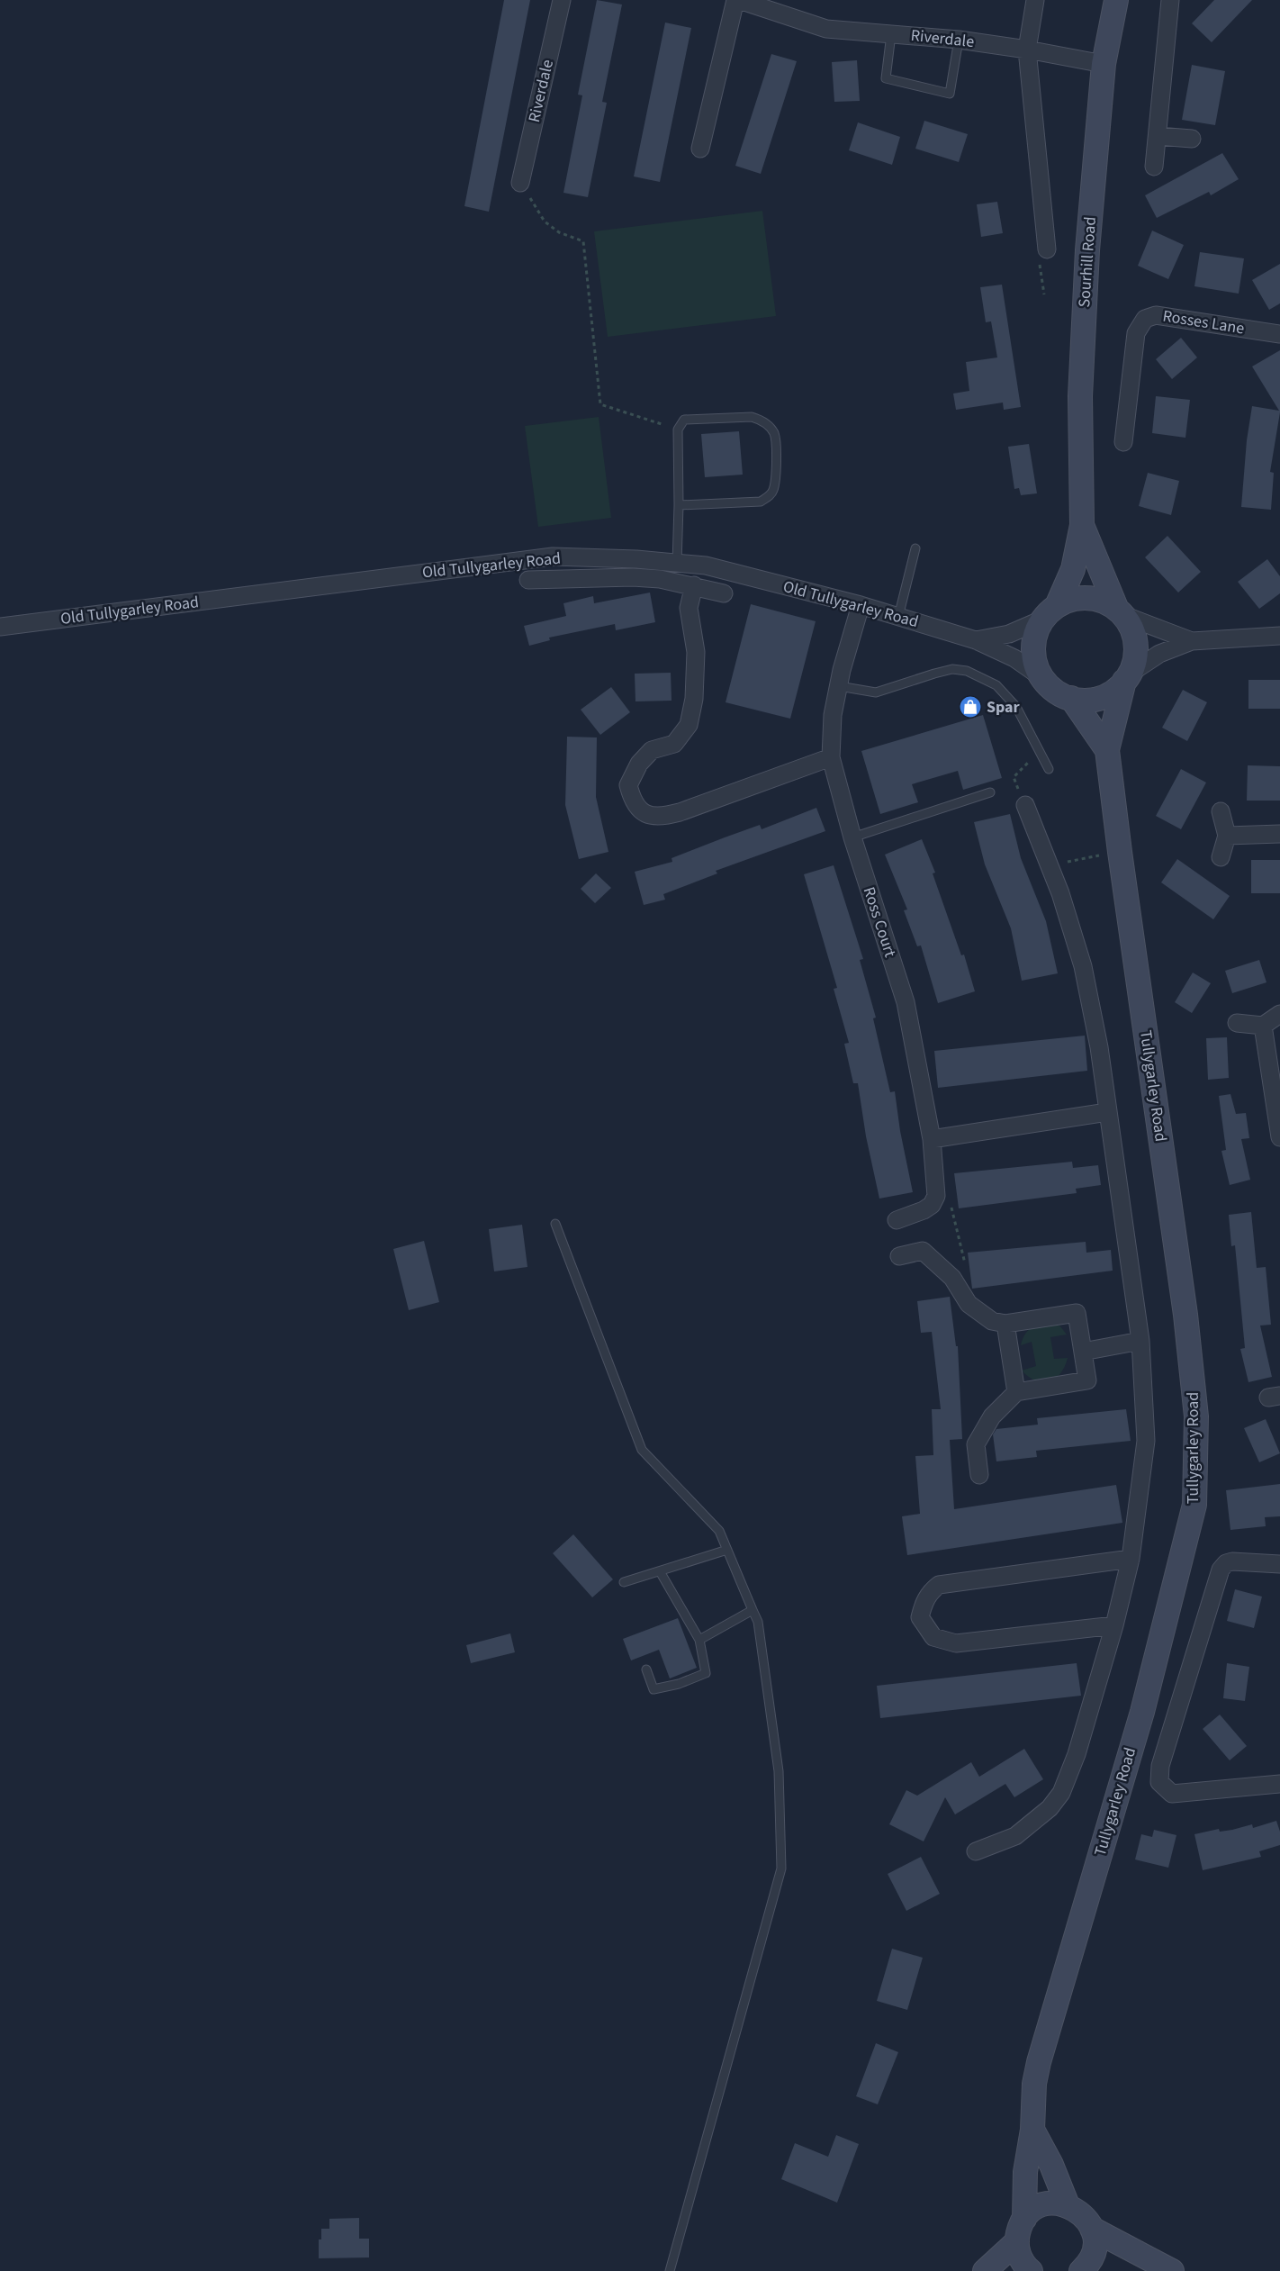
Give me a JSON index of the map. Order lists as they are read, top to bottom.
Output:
{
  "streets": {
    "street": [
      "Riverdale",
      "Sourhill Road",
      "Rosses Lane",
      "Old Tullygarley Road",
      "Ross Court",
      "Tullygarley Road"
    ]
  },
  "crossings": [
    ["Riverdale", "Sourhill Road"],
    ["Sourhill Road", "Old Tullygarley Road"],
    ["Sourhill Road", "Tullygarley Road"],
    ["Old Tullygarley Road", "Ross Court"],
    ["Old Tullygarley Road", "Tullygarley Road"]
  ],
  "places": {
    "shop": ["Spar"]
  }
}
